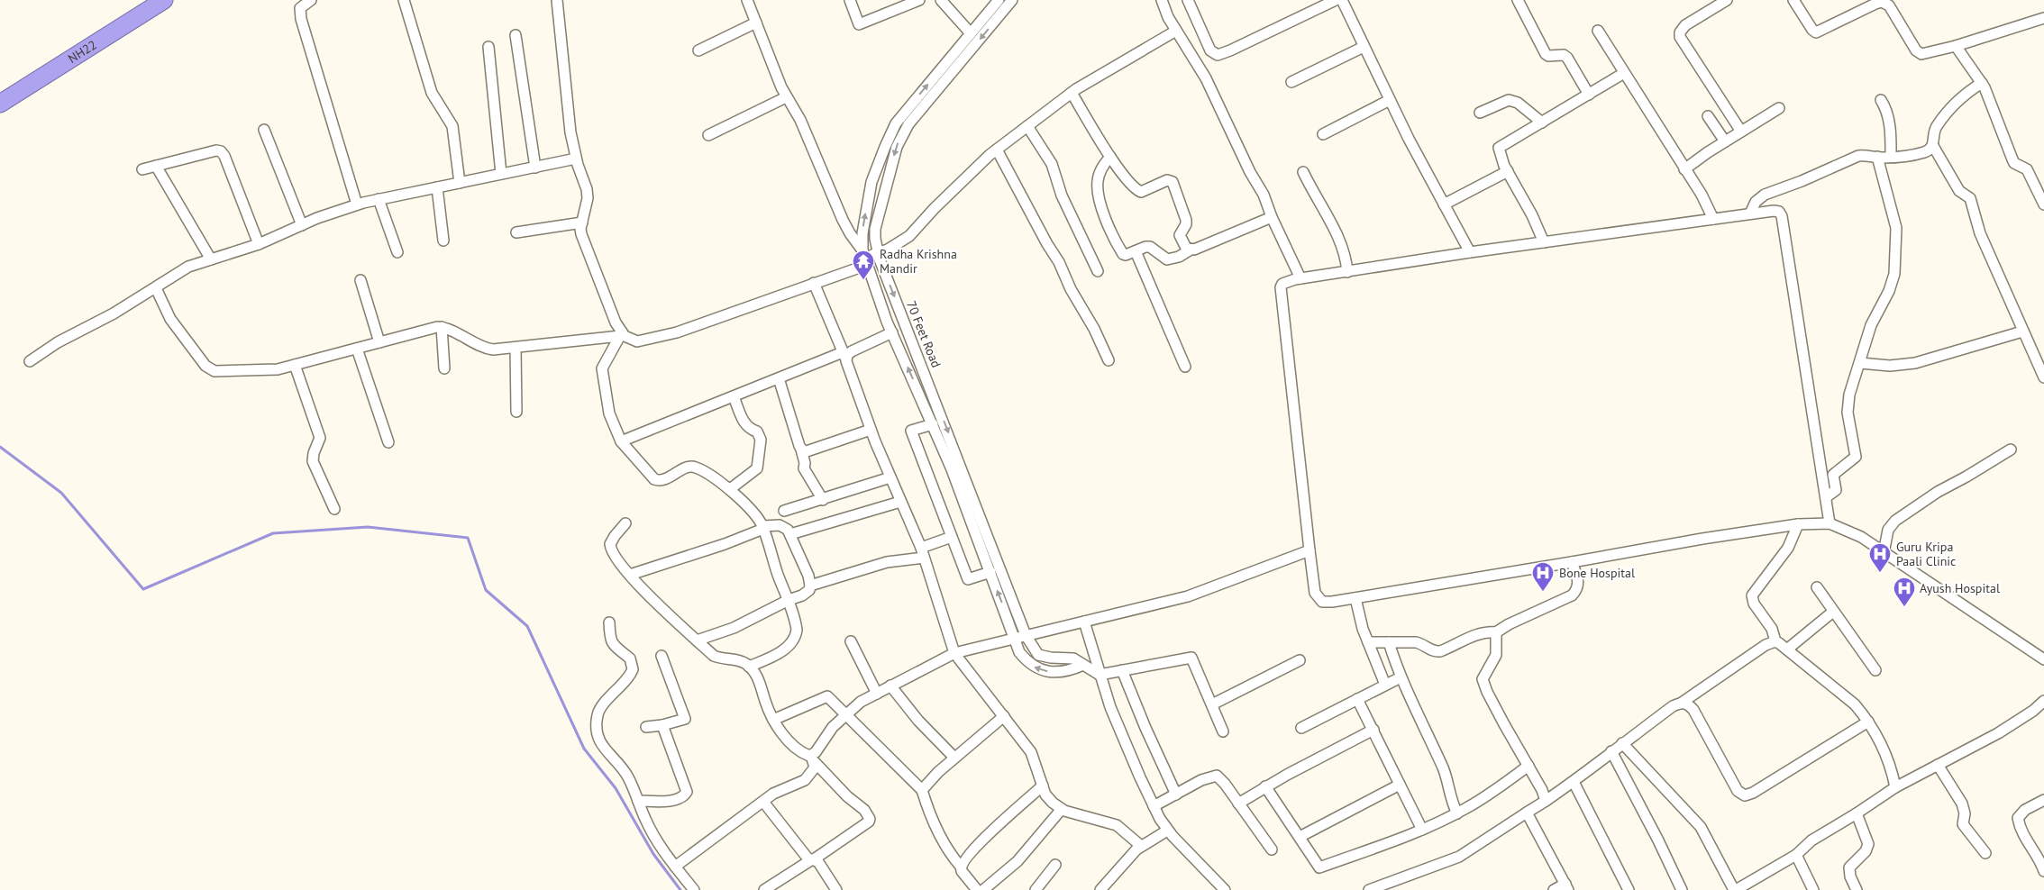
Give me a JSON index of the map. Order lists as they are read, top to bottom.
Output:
{
  "streets": {
    "highway": ["NH22"],
    "street": ["70 Feet Road"]
  },
  "places": {
    "temple": ["Radha Krishna Mandir"],
    "hospital": ["Guru Kripa Paali Clinic", "Bone Hospital", "Ayush Hospital"]
  }
}
